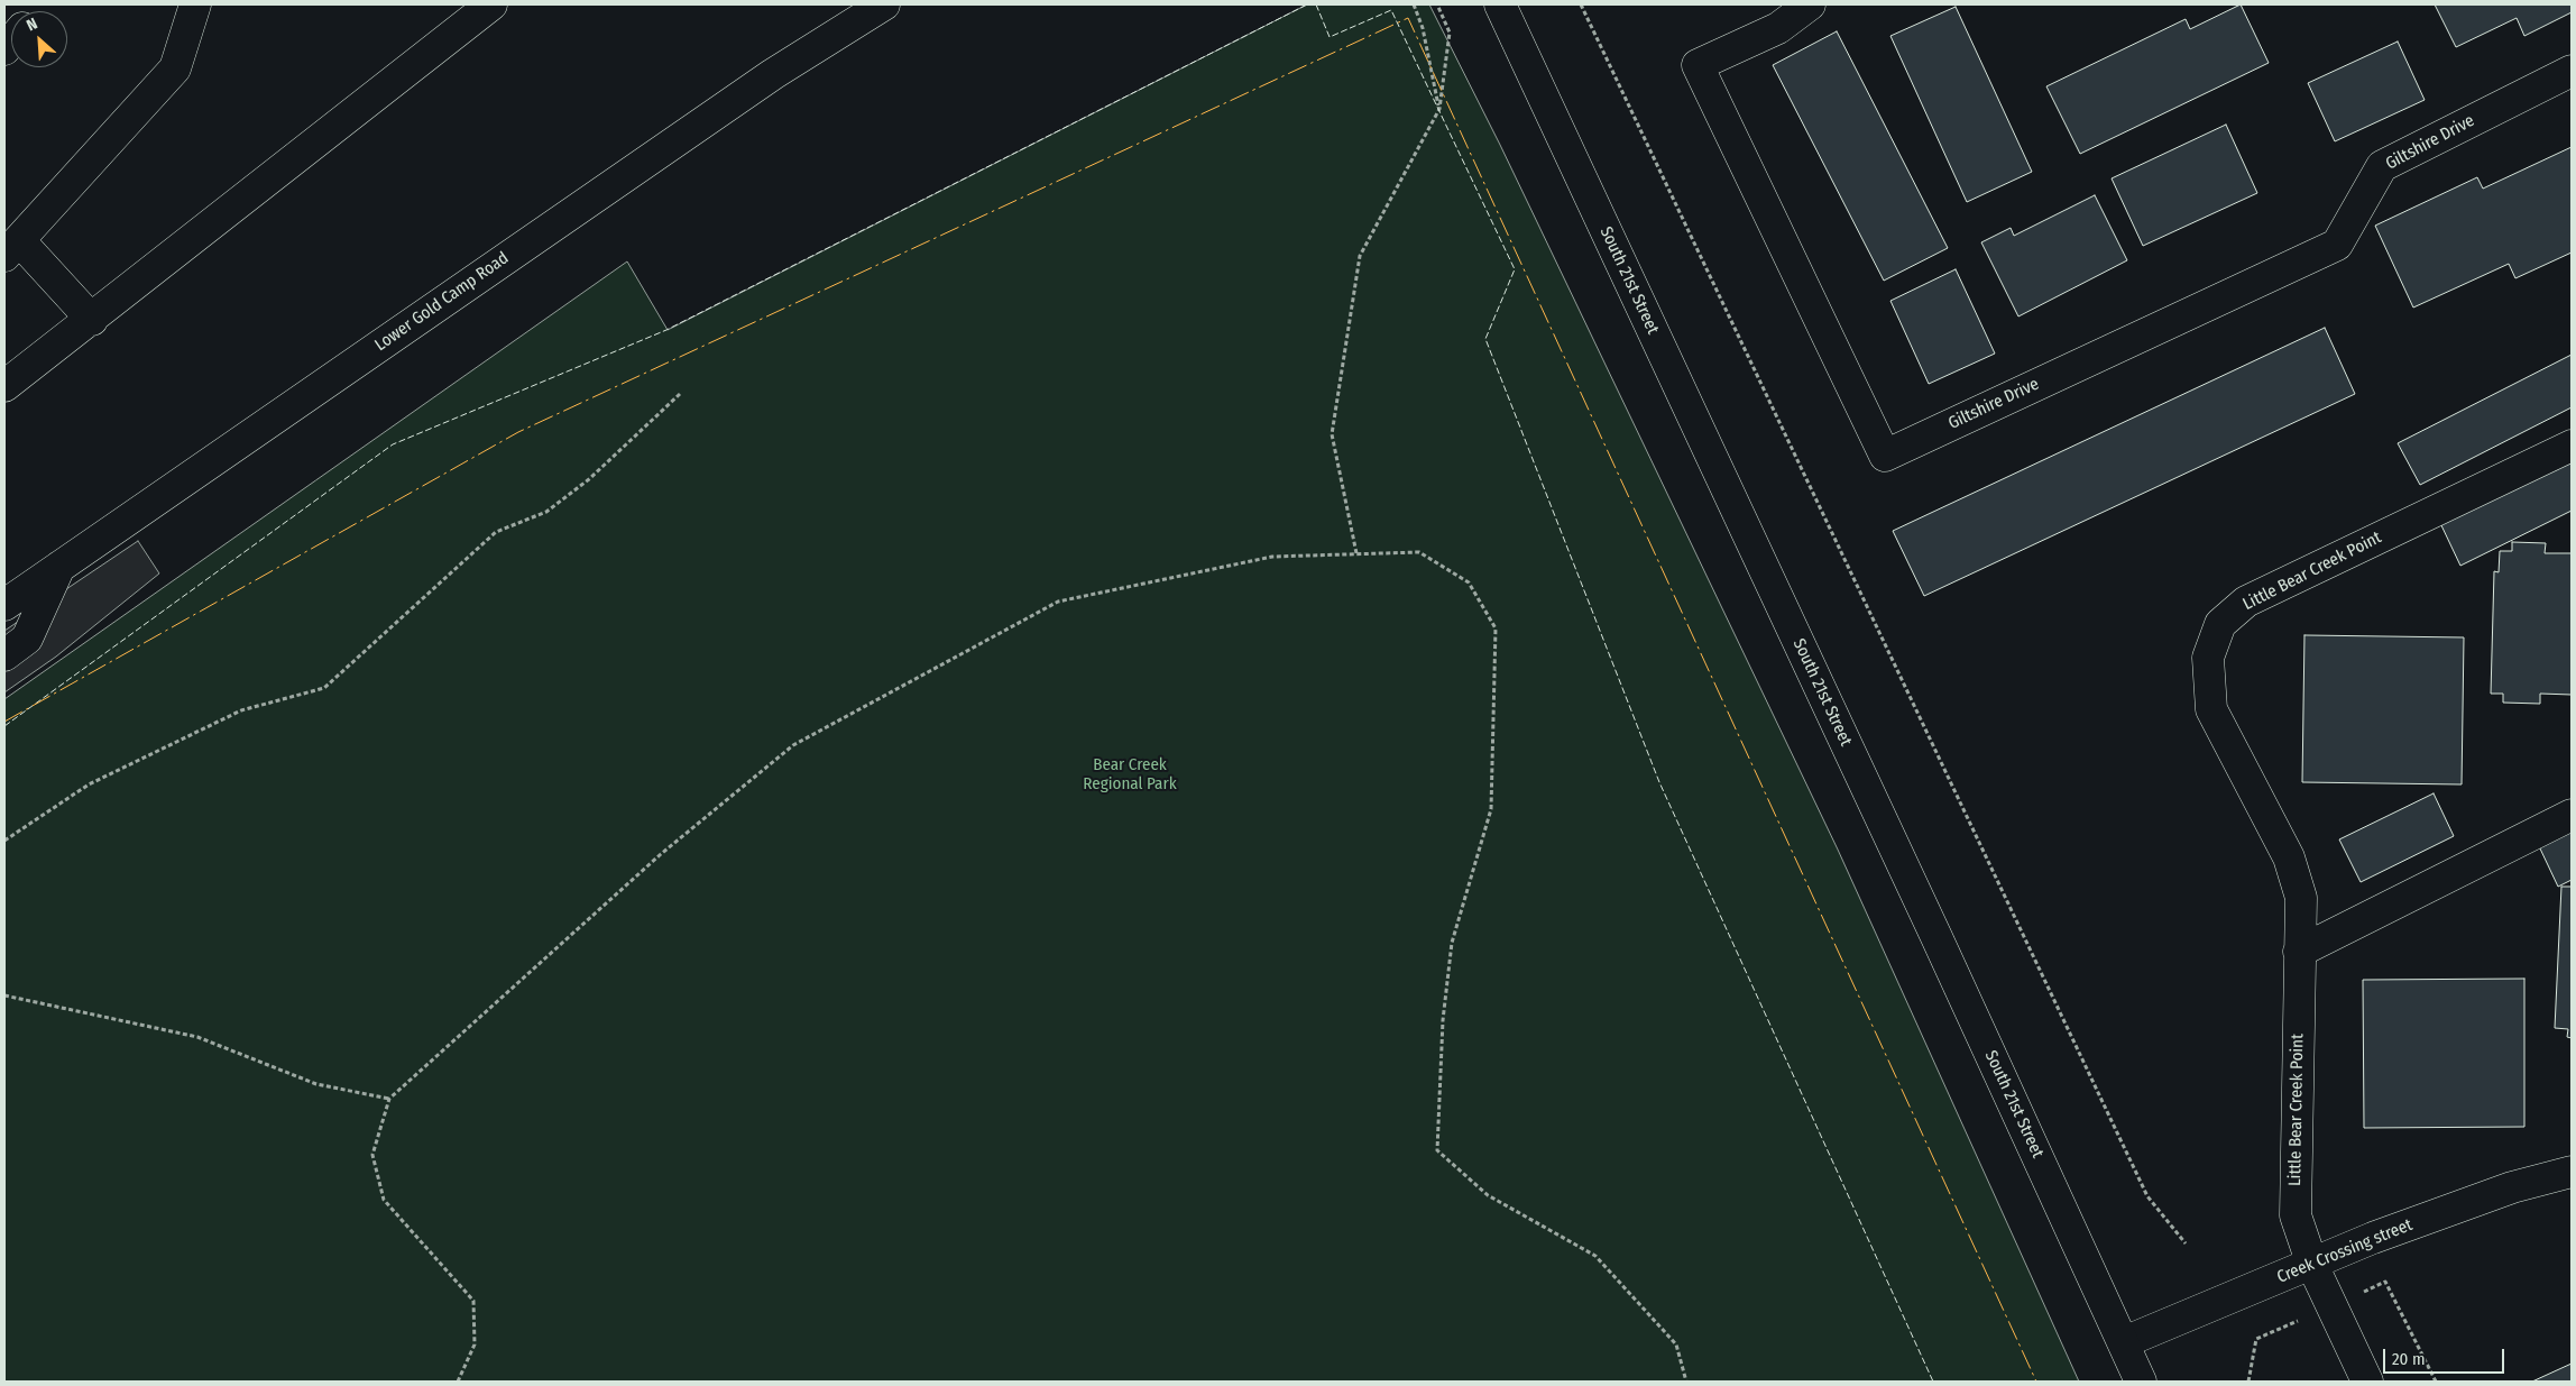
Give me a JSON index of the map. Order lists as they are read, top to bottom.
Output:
{
  "streets": {
    "street": [
      "Giltshire Drive",
      "South 21st Street",
      "Lower Gold Camp Road",
      "Little Bear Creek Point",
      "Creek Crossing street"
    ]
  },
  "crossings": [
    ["South 21st Street", "Creek Crossing street"],
    ["Little Bear Creek Point", "Creek Crossing street"]
  ],
  "parks": ["Bear Creek Regional Park"],
  "scale_bar": "20 m",
  "north": "top left"
}
